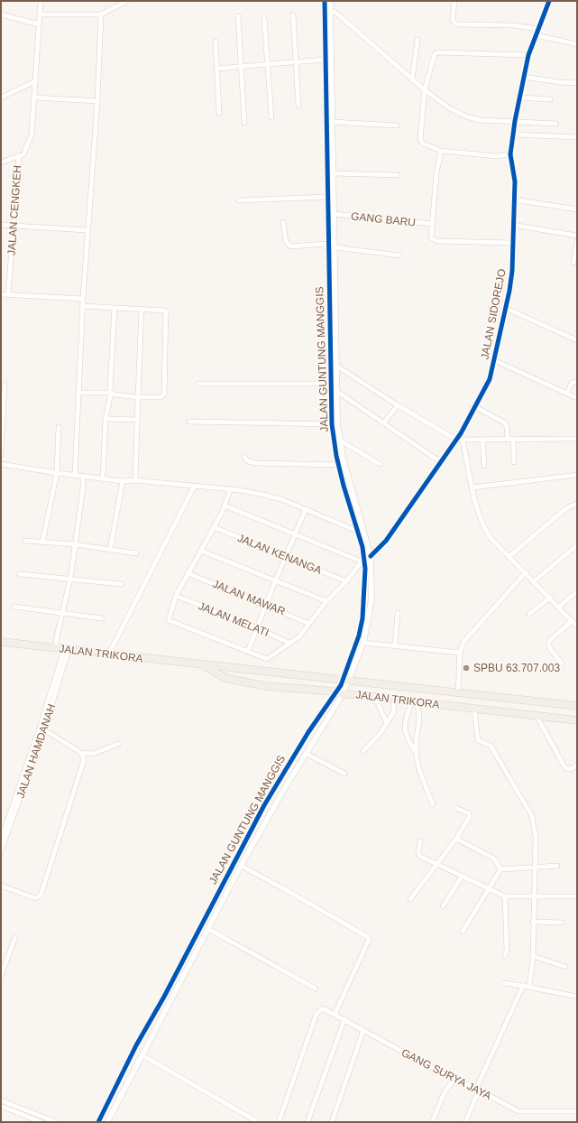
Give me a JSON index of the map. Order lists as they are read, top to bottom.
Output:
{
  "streets": {
    "main road": ["JALAN TRIKORA"],
    "street": [
      "JALAN CENGKEH",
      "GANG BARU",
      "JALAN SIDOREJO",
      "JALAN GUNTUNG MANGGIS",
      "JALAN KENANGA",
      "JALAN MAWAR",
      "JALAN MELATI",
      "JALAN HAMDANAH",
      "GANG SURYA JAYA"
    ]
  },
  "crossings": [
    ["GANG BARU", "JALAN GUNTUNG MANGGIS"],
    ["JALAN SIDOREJO", "JALAN GUNTUNG MANGGIS"],
    ["JALAN GUNTUNG MANGGIS", "JALAN TRIKORA"],
    ["JALAN TRIKORA", "JALAN HAMDANAH"]
  ],
  "places": ["SPBU 63.707.003"]
}
